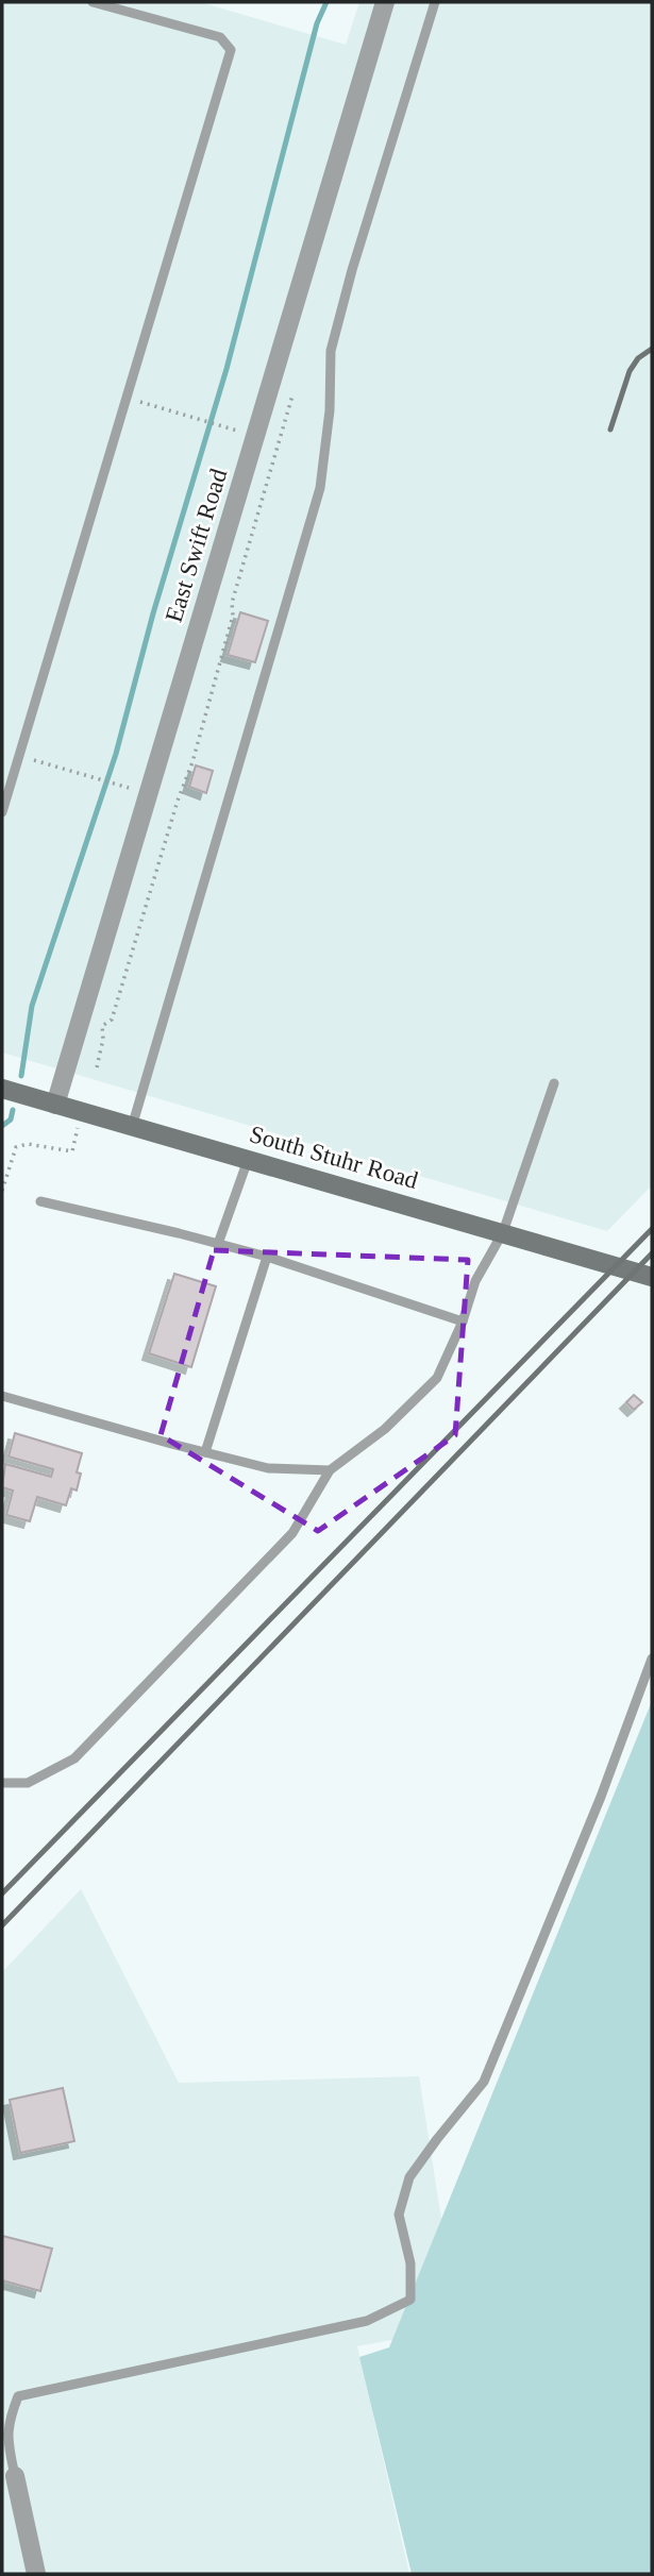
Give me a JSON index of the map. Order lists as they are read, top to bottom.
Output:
{
  "streets": {
    "main road": ["South Stuhr Road"],
    "street": ["East Swift Road"]
  },
  "crossings": [
    ["East Swift Road", "South Stuhr Road"]
  ]
}
